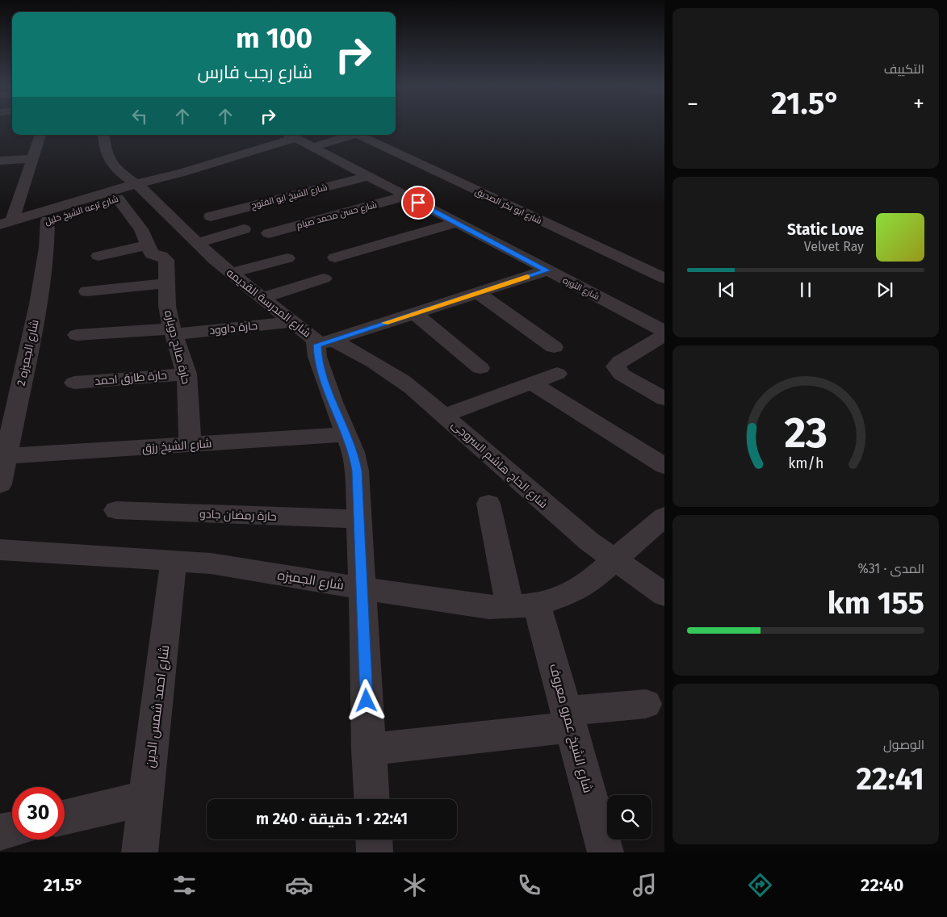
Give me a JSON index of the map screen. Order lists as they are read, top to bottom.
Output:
{
  "streets": {
    "street": [
      "شارع الشيخ ابو الفتوح",
      "شارع ابو بكر الصديق",
      "شارع ترعه الشيخ خليل",
      "شارع حسن محمد صيام",
      "شارع الثوره",
      "شارع المدرسة القديمه",
      "حارة داوود",
      "حارة صالح دوباره",
      "شارع الجميزه 2",
      "حارة طارق احمد",
      "شارع الشيخ رزق",
      "شارع الحاج هاشم السروجى",
      "حارة رمضان جادو",
      "شارع الجميزه",
      "شارع احمد شمس الدين",
      "شارع الشيخ عمرو معروف"
    ]
  },
  "crossings": [
    ["شارع الشيخ ابو الفتوح", "شارع الثوره"],
    ["شارع ترعه الشيخ خليل", "شارع الثوره"],
    ["شارع ترعه الشيخ خليل", "شارع المدرسة القديمه"],
    ["شارع ترعه الشيخ خليل", "حارة صالح دوباره"],
    ["شارع ترعه الشيخ خليل", "شارع الجميزه 2"],
    ["شارع حسن محمد صيام", "شارع الثوره"],
    ["شارع المدرسة القديمه", "حارة داوود"],
    ["شارع المدرسة القديمه", "شارع الشيخ رزق"],
    ["شارع المدرسة القديمه", "شارع الحاج هاشم السروجى"],
    ["شارع المدرسة القديمه", "حارة رمضان جادو"],
    ["شارع المدرسة القديمه", "شارع الجميزه"],
    ["حارة داوود", "حارة صالح دوباره"],
    ["حارة صالح دوباره", "حارة طارق احمد"],
    ["حارة صالح دوباره", "شارع الشيخ رزق"],
    ["شارع الجميزه 2", "شارع الشيخ رزق"],
    ["شارع الحاج هاشم السروجى", "شارع الجميزه"],
    ["شارع الجميزه", "شارع احمد شمس الدين"],
    ["شارع الجميزه", "شارع الشيخ عمرو معروف"]
  ],
  "page": {
    "tile": [
      "التكييف",
      ["المدى · 31%", "155 km"],
      ["الوصول", "22:41"]
    ],
    "turn": ["100 m", "شارع رجب فارس"],
    "heat": ["−", "21.5°", "+"],
    "song": ["Static Love", "Velvet Ray"],
    "limit": "30",
    "trip": "22:41 · 1 دقيقة · 240 m",
    "tabs": ["22:40", "21.5°"],
    "gauge": ["23", "km/h"]
  }
}
